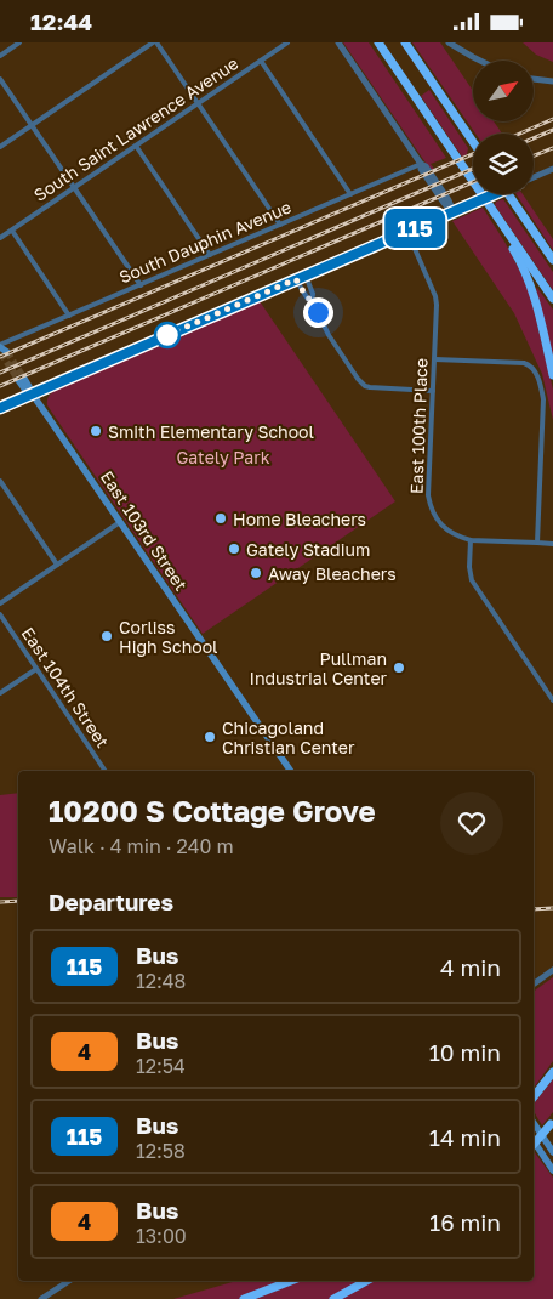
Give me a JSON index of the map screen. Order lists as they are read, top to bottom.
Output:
{
  "streets": {
    "main road": ["East 103rd Street"],
    "street": [
      "South Saint Lawrence Avenue",
      "South Dauphin Avenue",
      "East 100th Place",
      "East 104th Street"
    ]
  },
  "parks": ["Gately Park"],
  "places": [
    "Smith Elementary School",
    "Home Bleachers",
    "Gately Stadium",
    "Away Bleachers",
    "Corliss High School",
    "Pullman Industrial Center",
    "Chicagoland Christian Center"
  ],
  "lines": ["bus line 115"],
  "north": "top right",
  "page": {
    "status": "12:44",
    "on_map": "115",
    "heading": [
      ["10200 S Cottage Grove", "Walk · 4 min · 240 m"],
      "Departures"
    ],
    "list": [
      {
        "mark": "115",
        "name": "Bus",
        "note": "12:48",
        "value": "4 min"
      },
      {
        "mark": "4",
        "name": "Bus",
        "note": "12:54",
        "value": "10 min"
      },
      {
        "mark": "115",
        "name": "Bus",
        "note": "12:58",
        "value": "14 min"
      },
      {
        "mark": "4",
        "name": "Bus",
        "note": "13:00",
        "value": "16 min"
      }
    ]
  }
}
